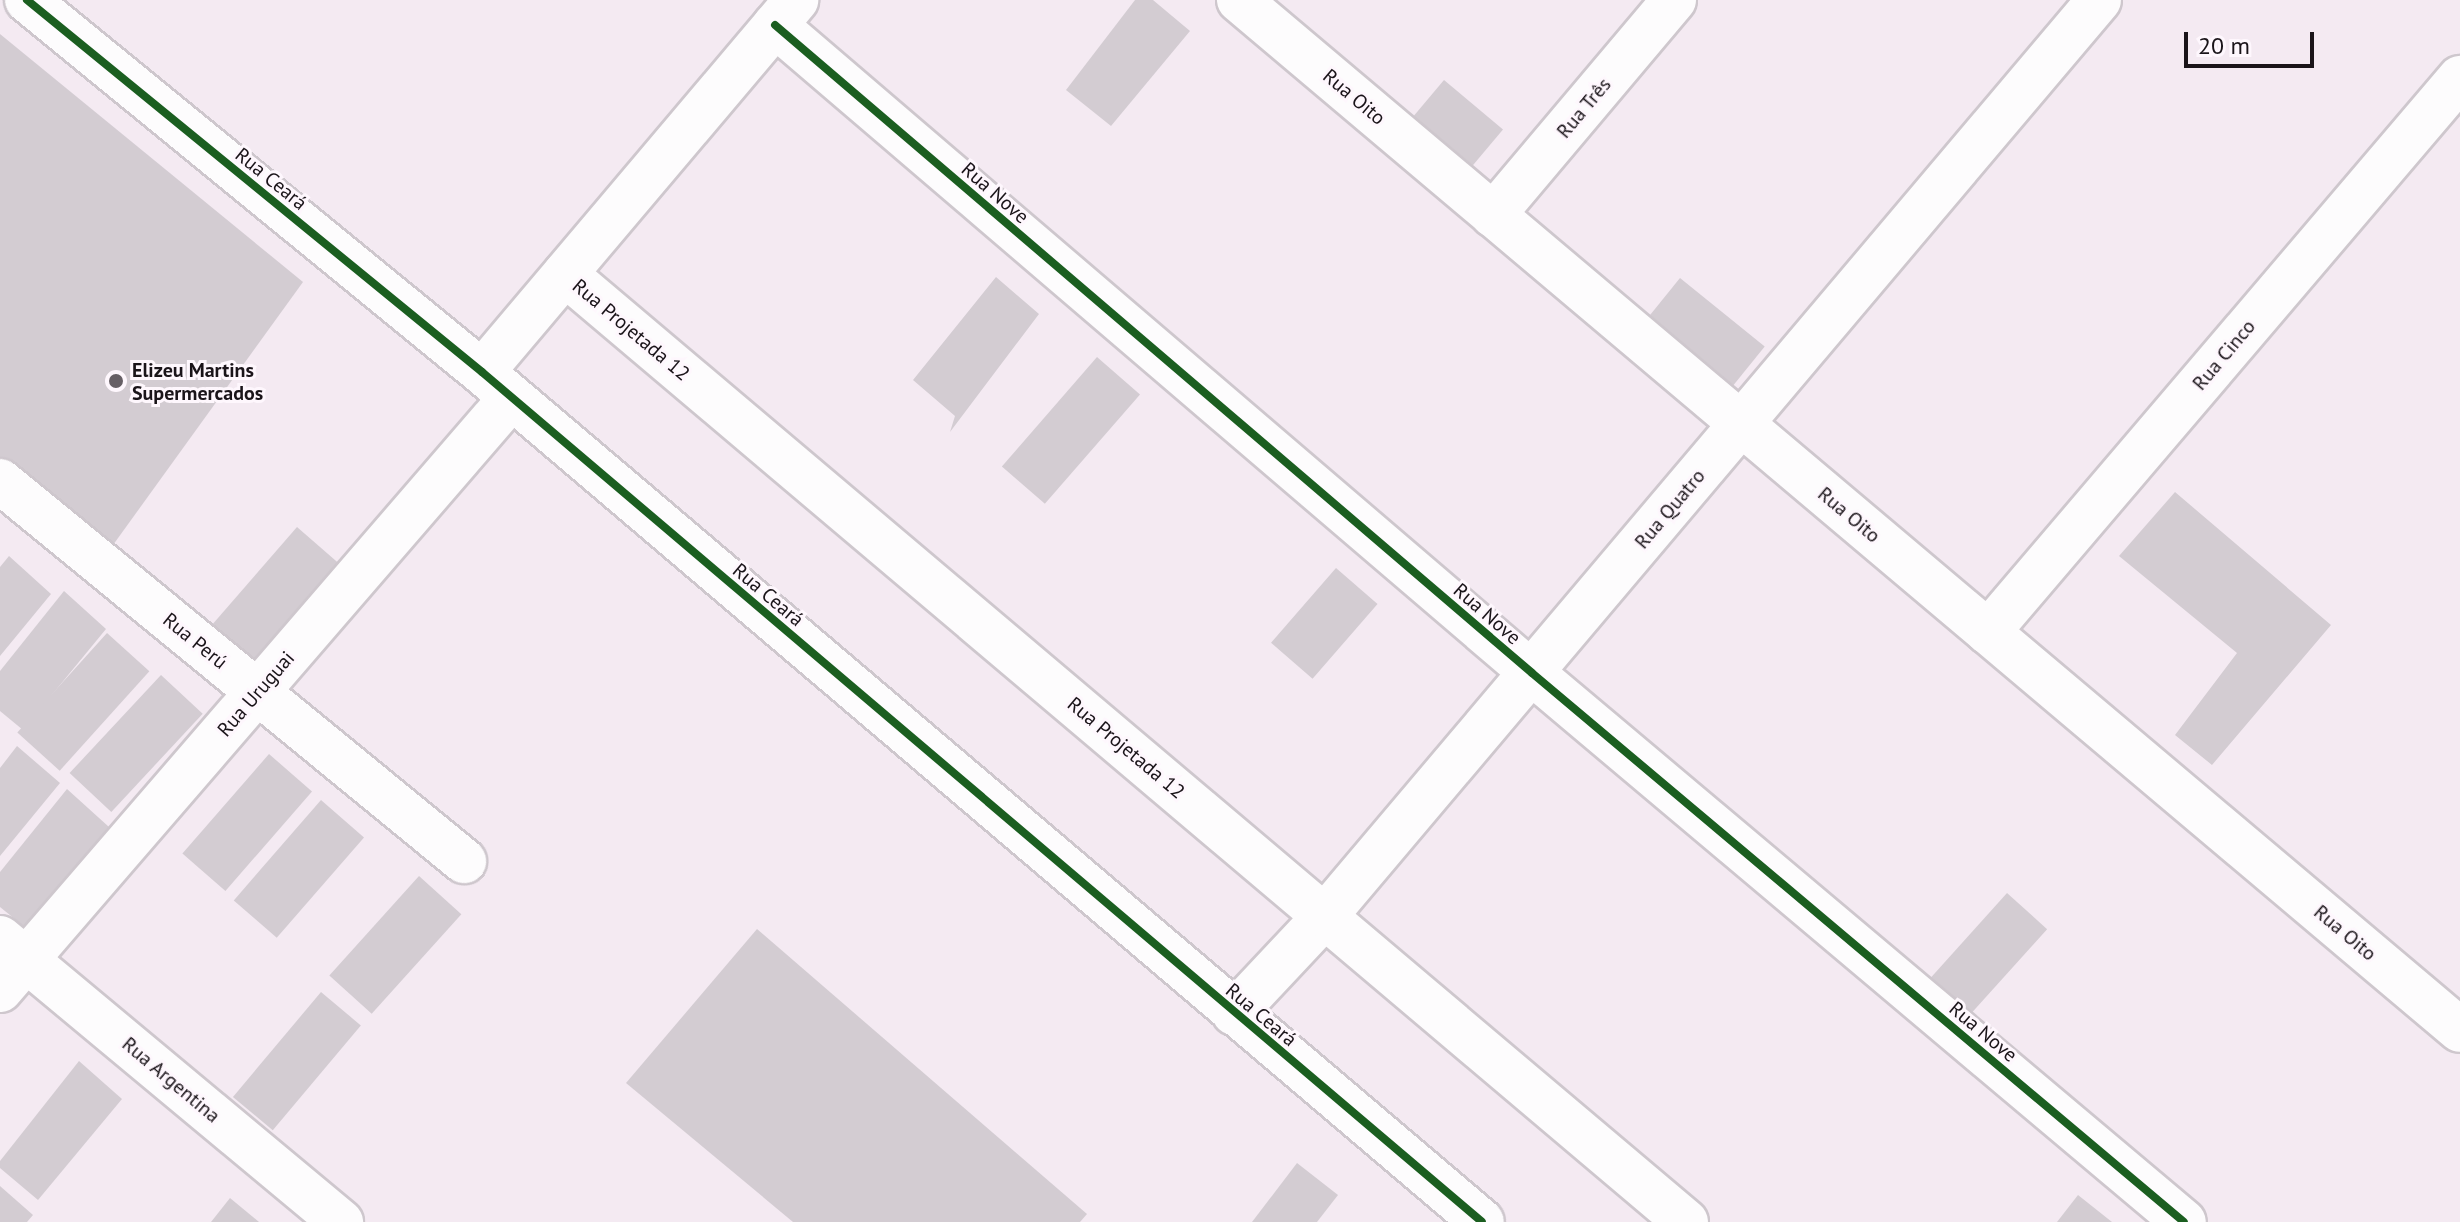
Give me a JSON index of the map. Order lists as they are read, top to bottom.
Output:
{
  "streets": {
    "street": [
      "Rua Oito",
      "Rua Três",
      "Rua Ceará",
      "Rua Nove",
      "Rua Projetada 12",
      "Rua Cinco",
      "Rua Quatro",
      "Rua Perú",
      "Rua Uruguai",
      "Rua Argentina"
    ]
  },
  "crossings": [
    ["Rua Oito", "Rua Três"],
    ["Rua Oito", "Rua Cinco"],
    ["Rua Oito", "Rua Quatro"],
    ["Rua Ceará", "Rua Quatro"],
    ["Rua Ceará", "Rua Uruguai"],
    ["Rua Nove", "Rua Quatro"],
    ["Rua Nove", "Rua Uruguai"],
    ["Rua Projetada 12", "Rua Quatro"],
    ["Rua Projetada 12", "Rua Uruguai"],
    ["Rua Perú", "Rua Uruguai"],
    ["Rua Uruguai", "Rua Argentina"]
  ],
  "places": ["Elizeu Martins Supermercados"],
  "scale_bar": "20 m"
}
